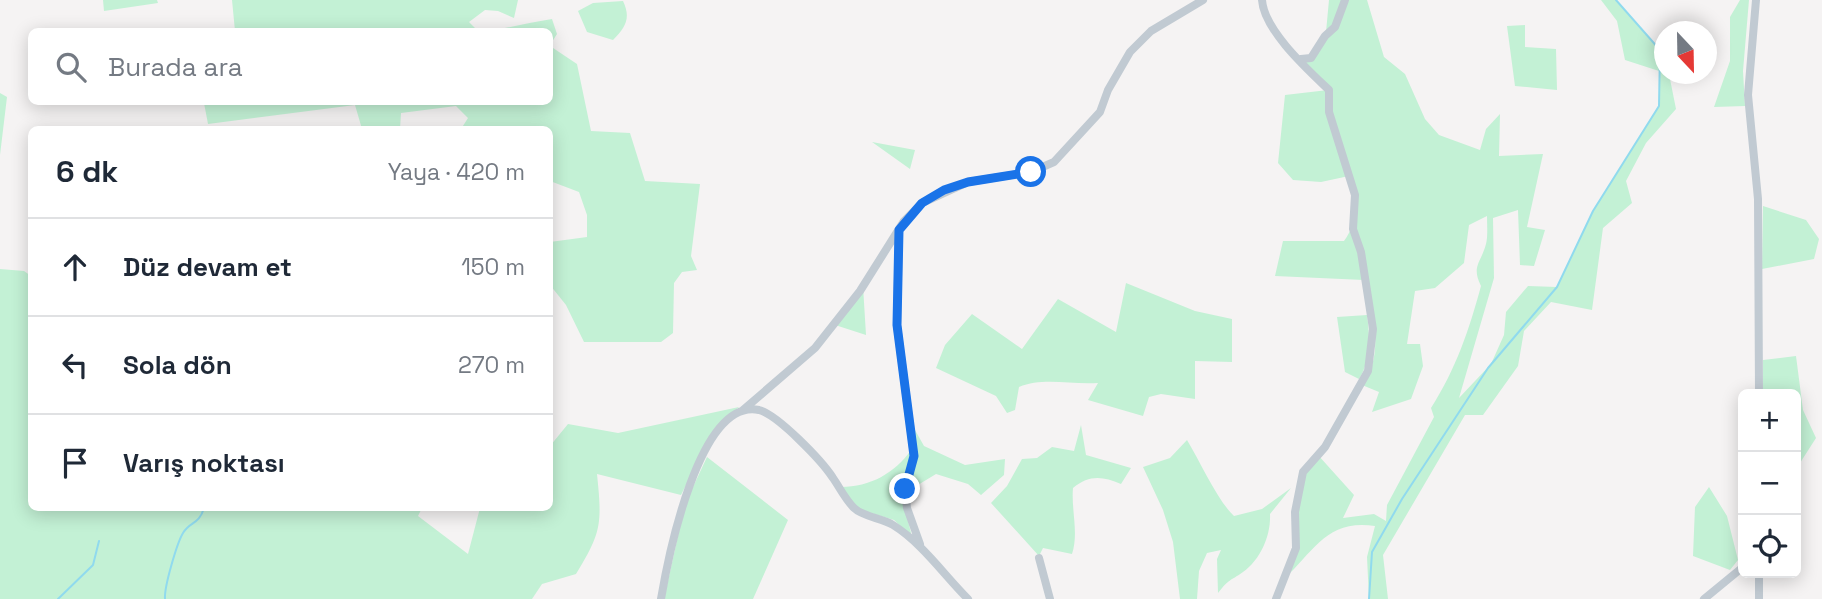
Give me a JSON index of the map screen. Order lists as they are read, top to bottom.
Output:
{
  "north": "bottom",
  "page": {
    "search": "Burada ara",
    "heading": ["6 dk", "Yaya · 420 m"],
    "list": [
      ["Düz devam et", "150 m"],
      ["Sola dön", "270 m"],
      "Varış noktası"
    ],
    "map_buttons": ["+", "−"]
  }
}
